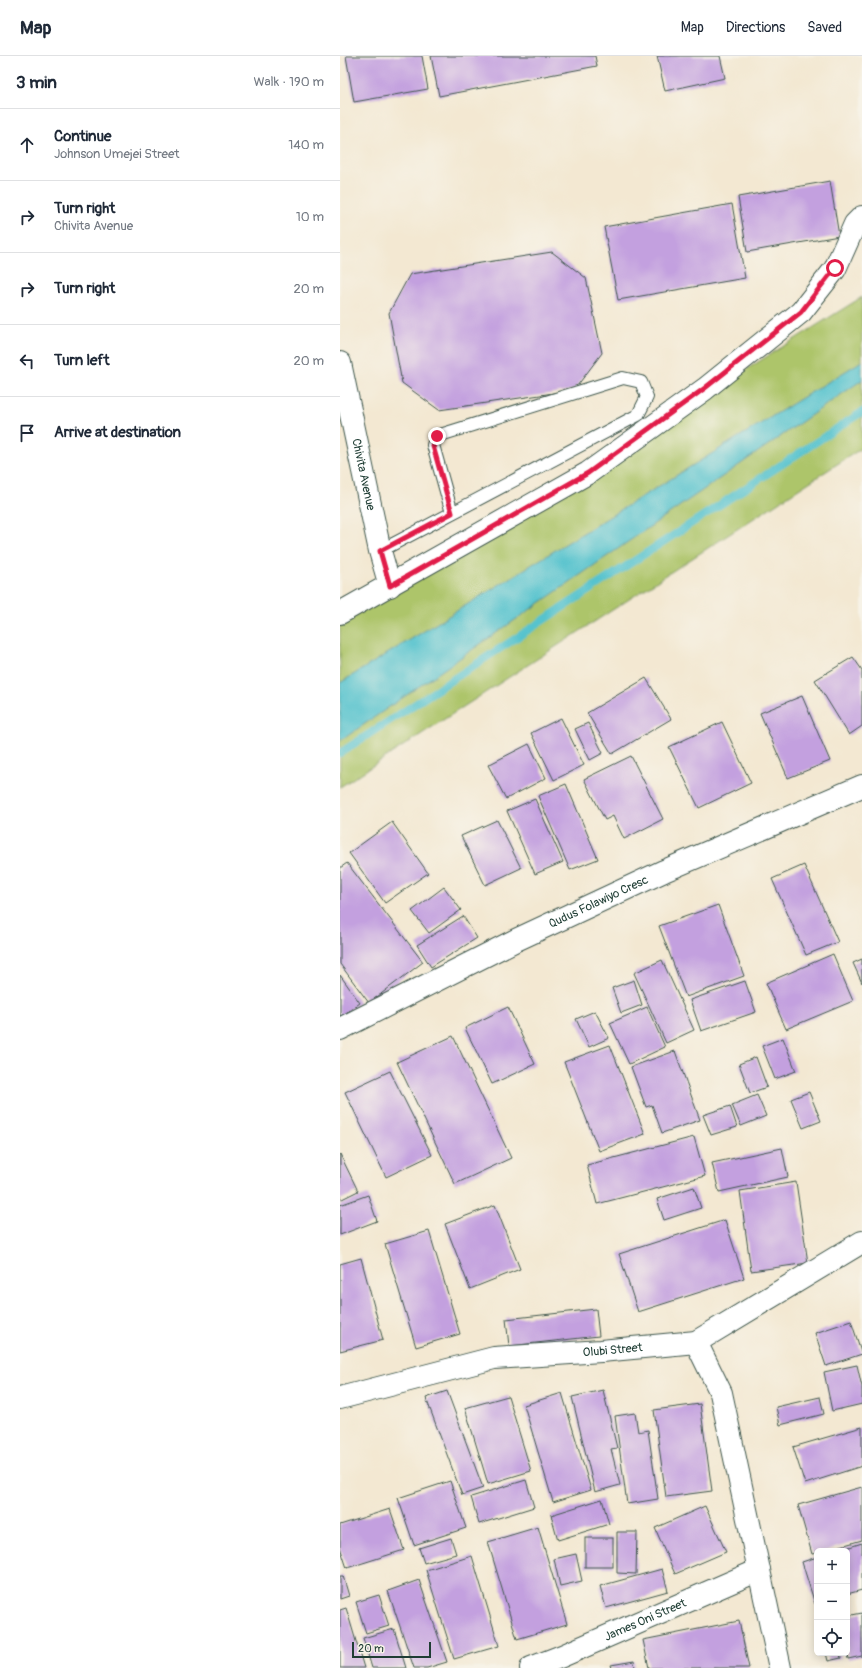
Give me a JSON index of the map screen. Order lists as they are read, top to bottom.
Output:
{
  "streets": {
    "street": [
      "Chivita Avenue",
      "Qudus Folawiyo Cresc",
      "Olubi Street",
      "James Oni Street"
    ]
  },
  "scale_bar": "20 m",
  "page": {
    "header": "Map",
    "nav": ["Map", "Directions", "Saved"],
    "heading": ["3 min", "Walk · 190 m"],
    "list": [
      ["Continue", "Johnson Umejei Street", "140 m"],
      ["Turn right", "Chivita Avenue", "10 m"],
      ["Turn right", "20 m"],
      ["Turn left", "20 m"],
      "Arrive at destination"
    ],
    "map_buttons": ["+", "−"],
    "scale": "20 m"
  }
}
